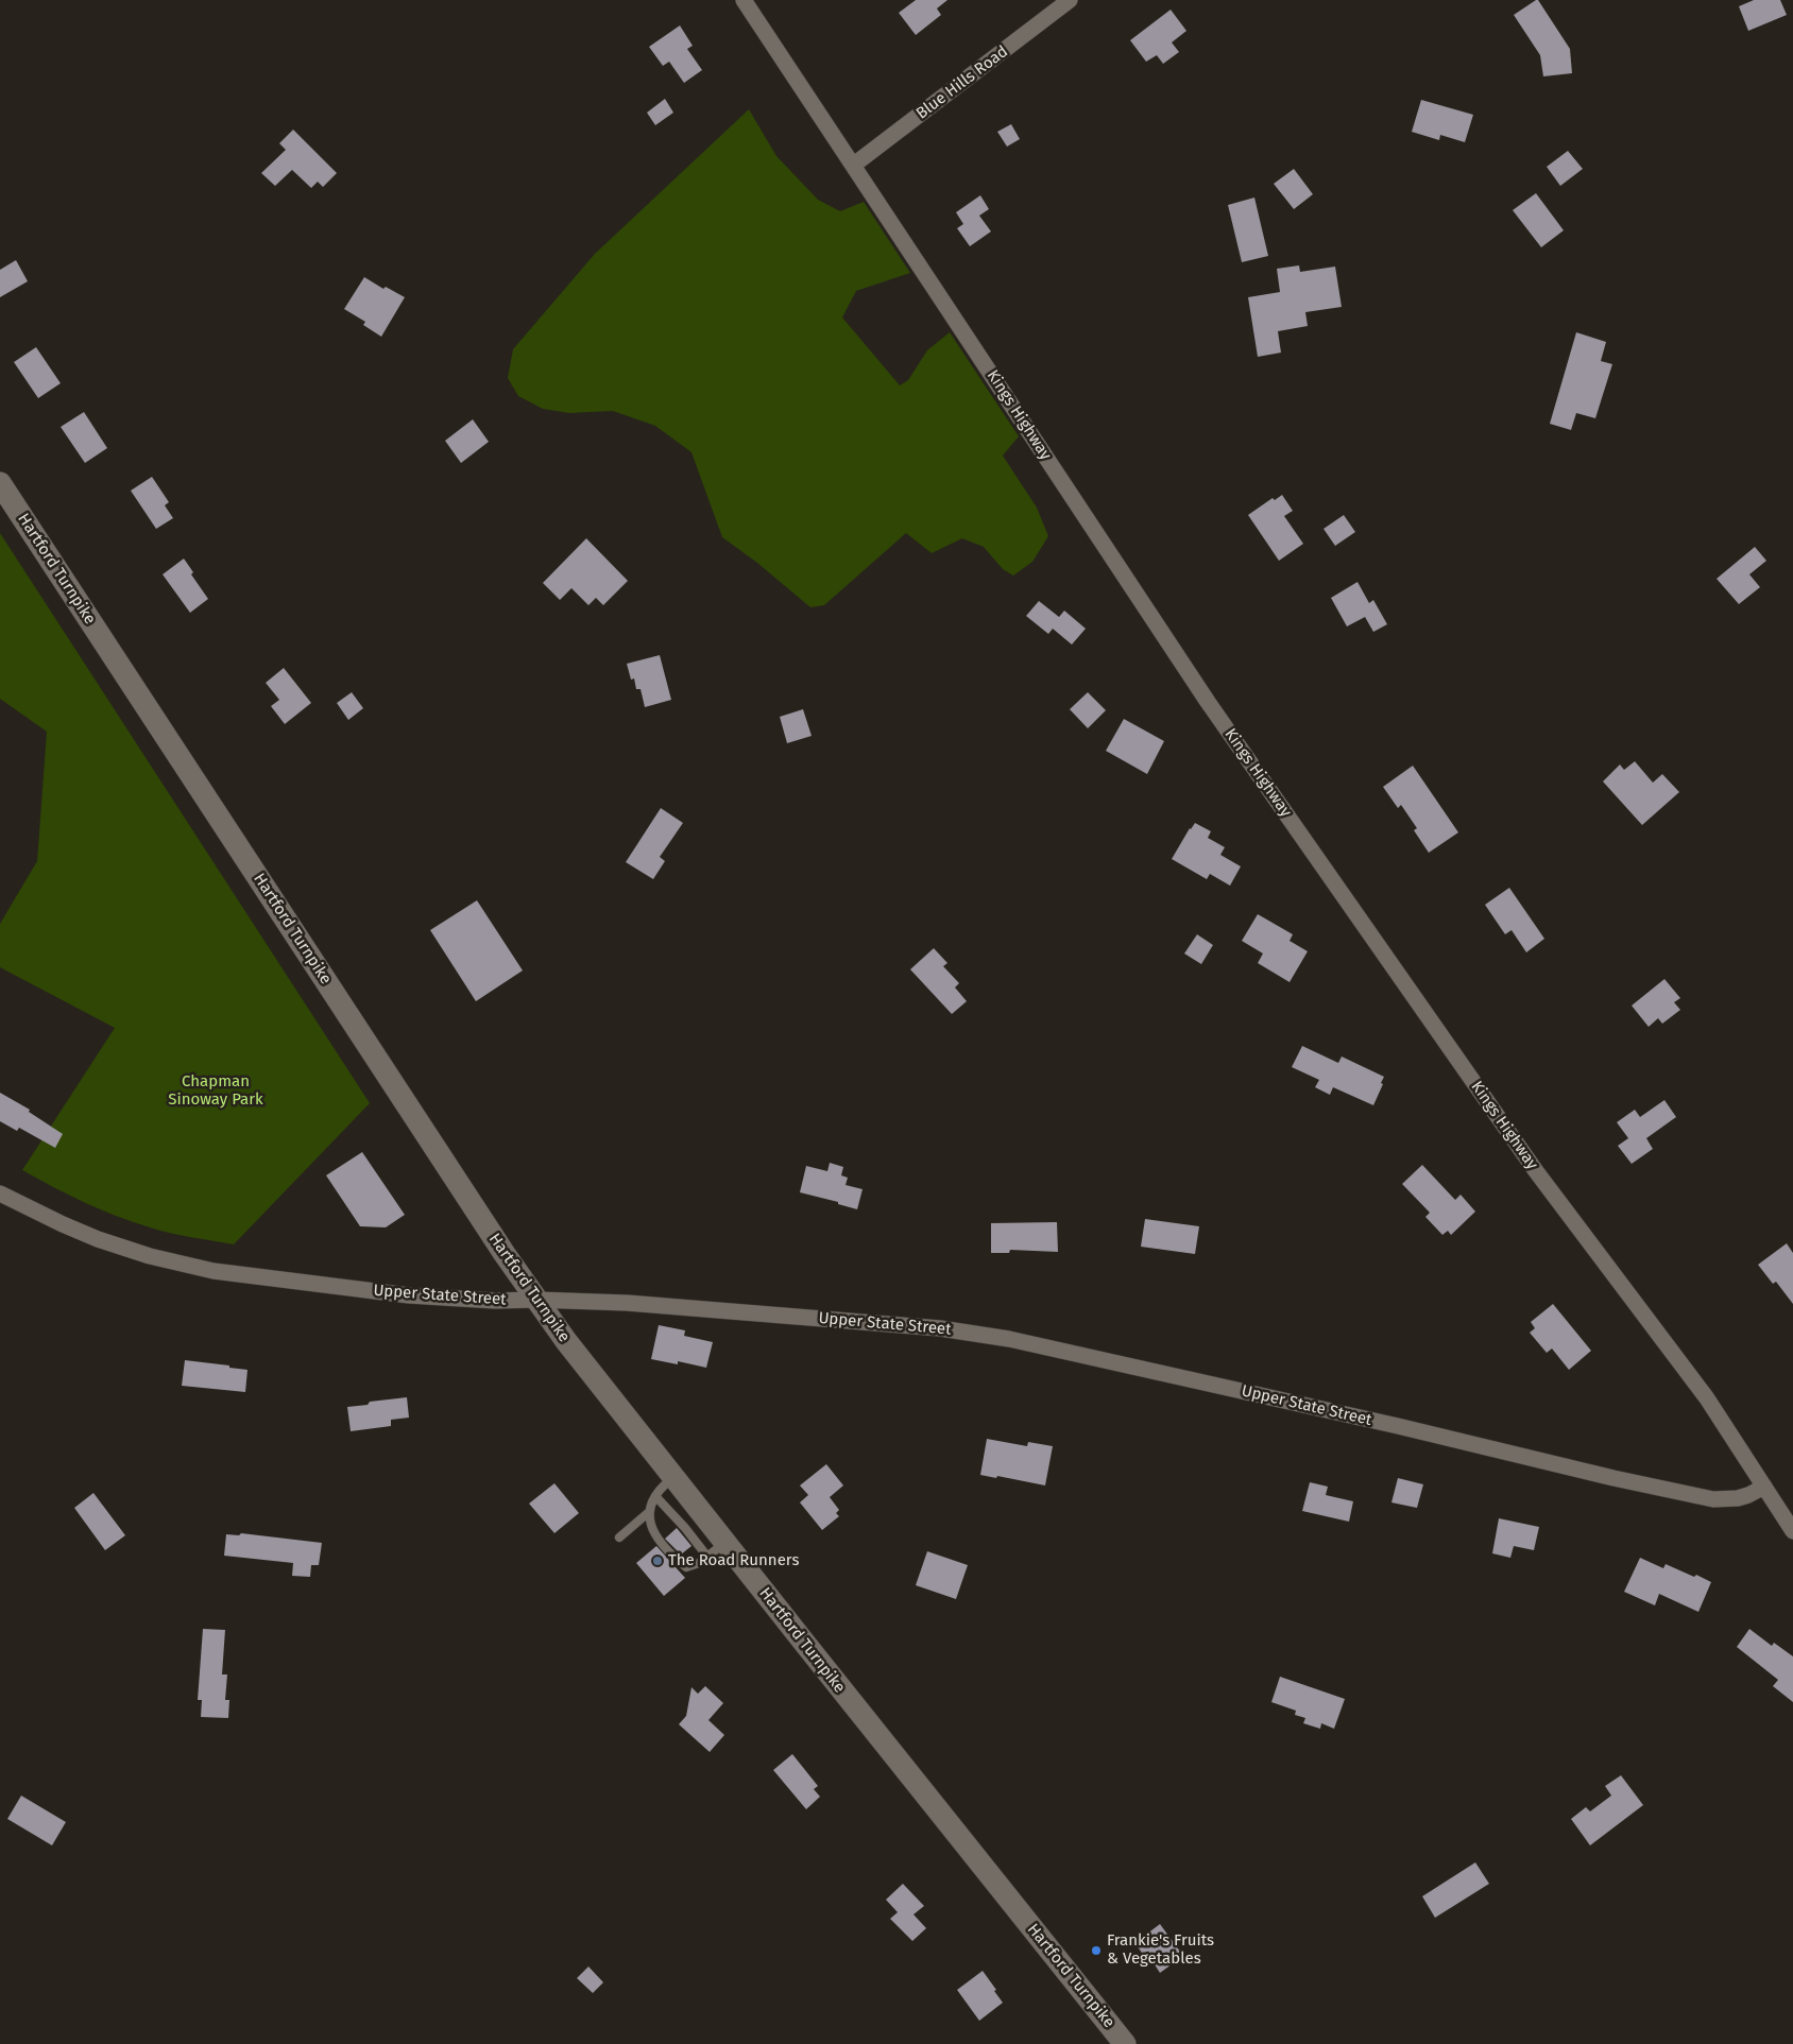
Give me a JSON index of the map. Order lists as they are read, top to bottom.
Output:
{
  "streets": {
    "main road": ["Hartford Turnpike"],
    "street": ["Blue Hills Road", "Kings Highway", "Upper State Street"]
  },
  "crossings": [
    ["Blue Hills Road", "Kings Highway"],
    ["Kings Highway", "Upper State Street"],
    ["Hartford Turnpike", "Upper State Street"]
  ],
  "parks": ["Chapman Sinoway Park"],
  "places": ["The Road Runners", "Frankie's Fruits & Vegetables"]
}
